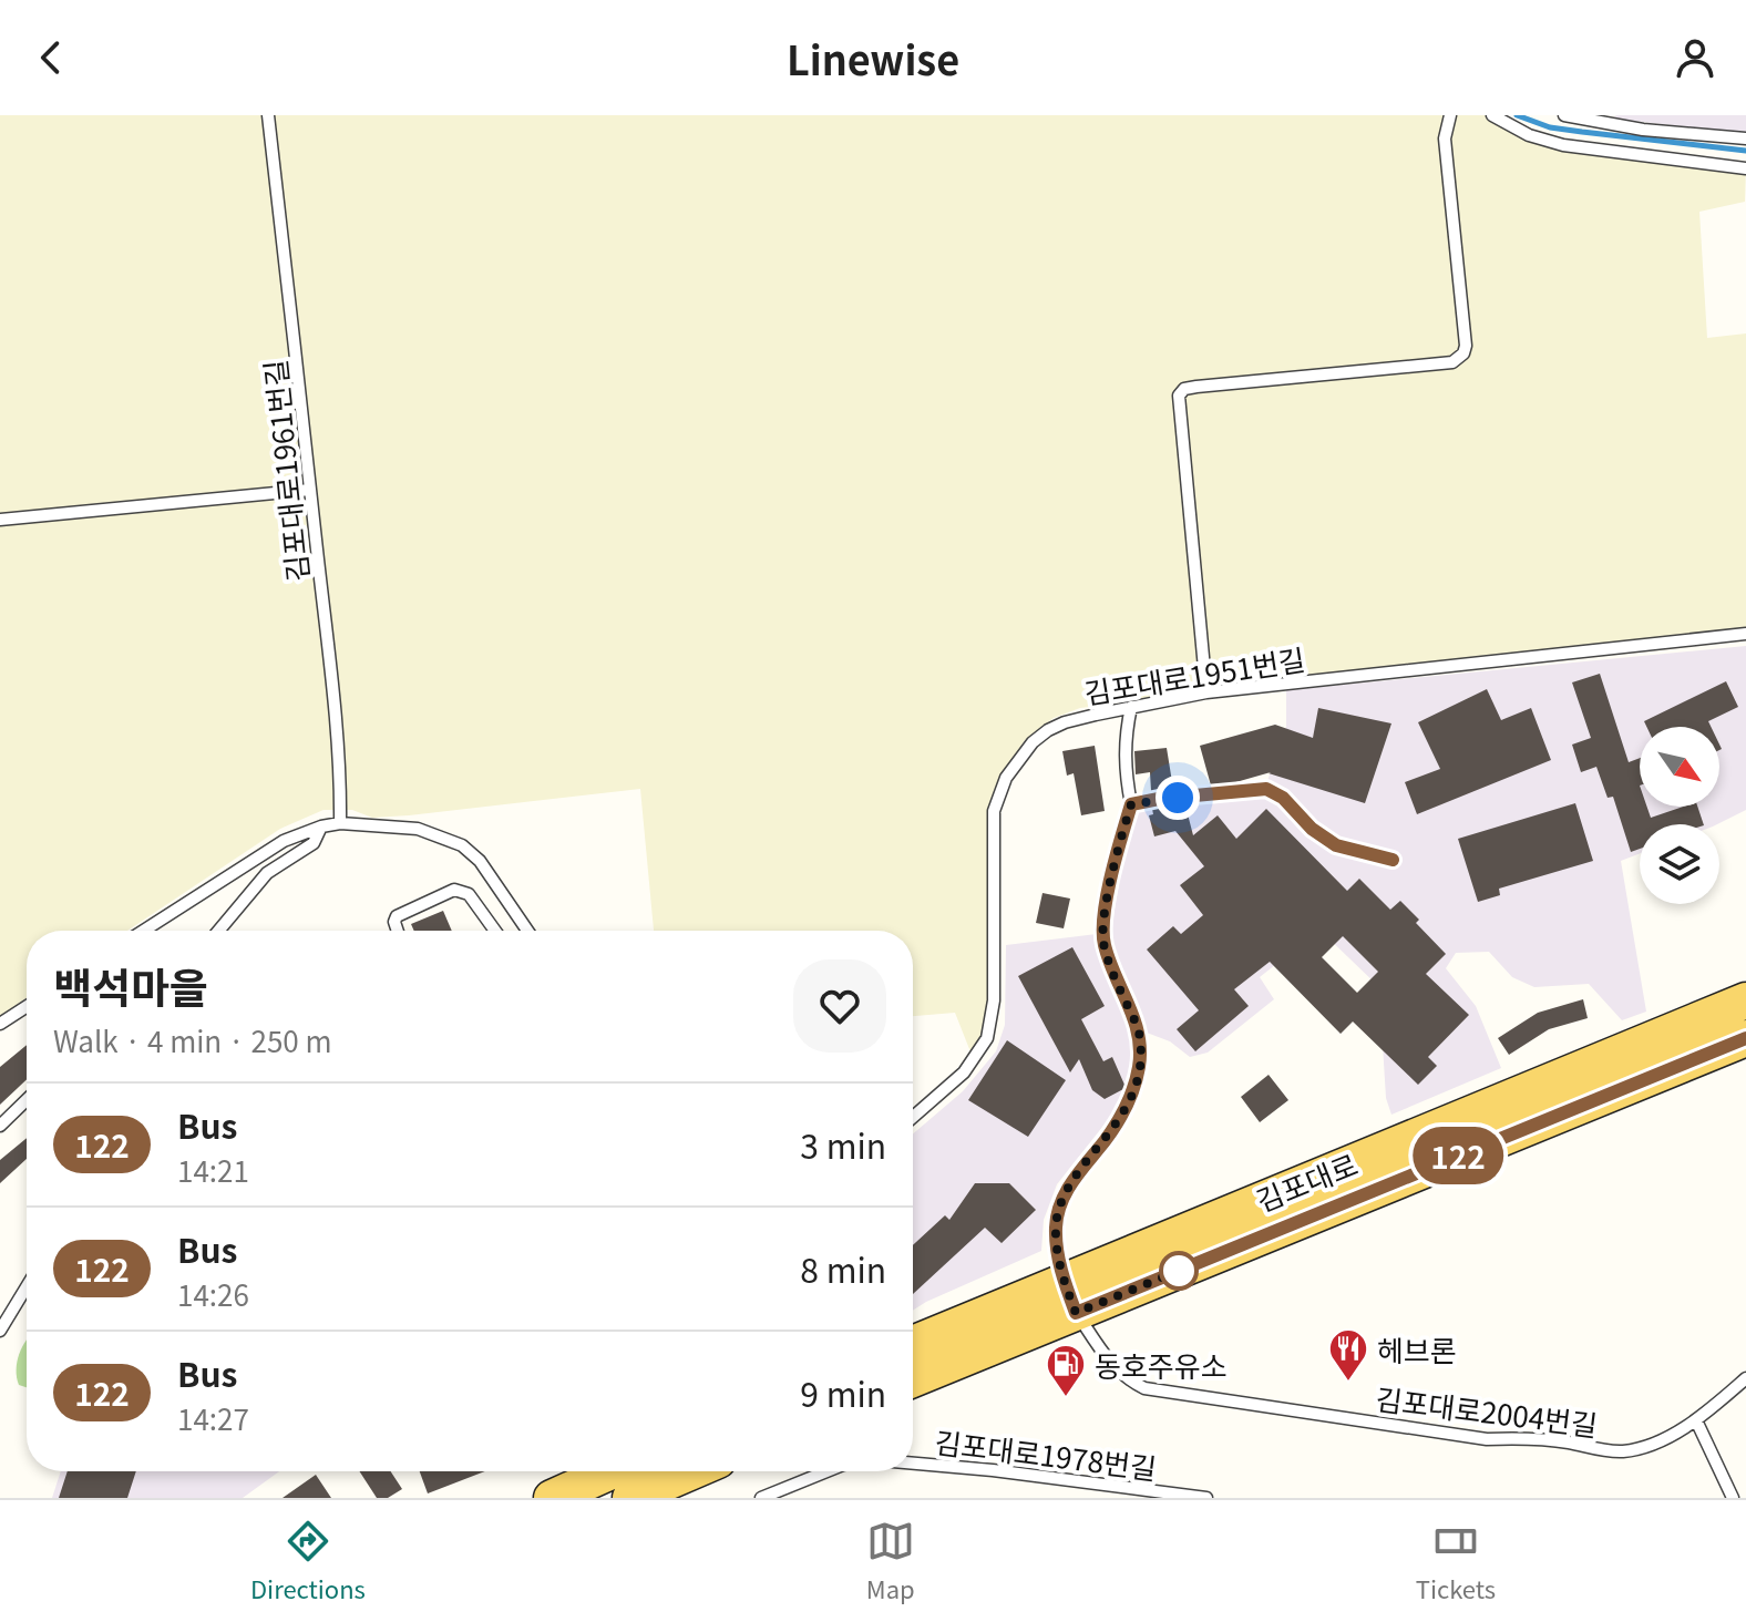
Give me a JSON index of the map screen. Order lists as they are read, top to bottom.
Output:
{
  "streets": {
    "main road": ["김포대로"],
    "lane": [
      "김포대로1961번길",
      "김포대로1951번길",
      "김포대로2004번길",
      "김포대로1978번길"
    ]
  },
  "crossings": [
    ["김포대로", "김포대로2004번길"]
  ],
  "places": {
    "restaurant": ["헤브론"],
    "fuel station": ["동호주유소"]
  },
  "lines": ["bus line 122"],
  "north": "bottom right",
  "page": {
    "header": "Linewise",
    "on_map": "122",
    "heading": ["백석마을", "Walk · 4 min · 250 m"],
    "list": [
      {
        "mark": "122",
        "name": "Bus",
        "note": "14:21",
        "value": "3 min"
      },
      {
        "mark": "122",
        "name": "Bus",
        "note": "14:26",
        "value": "8 min"
      },
      {
        "mark": "122",
        "name": "Bus",
        "note": "14:27",
        "value": "9 min"
      }
    ],
    "tabs": ["Directions", "Map", "Tickets"]
  }
}
